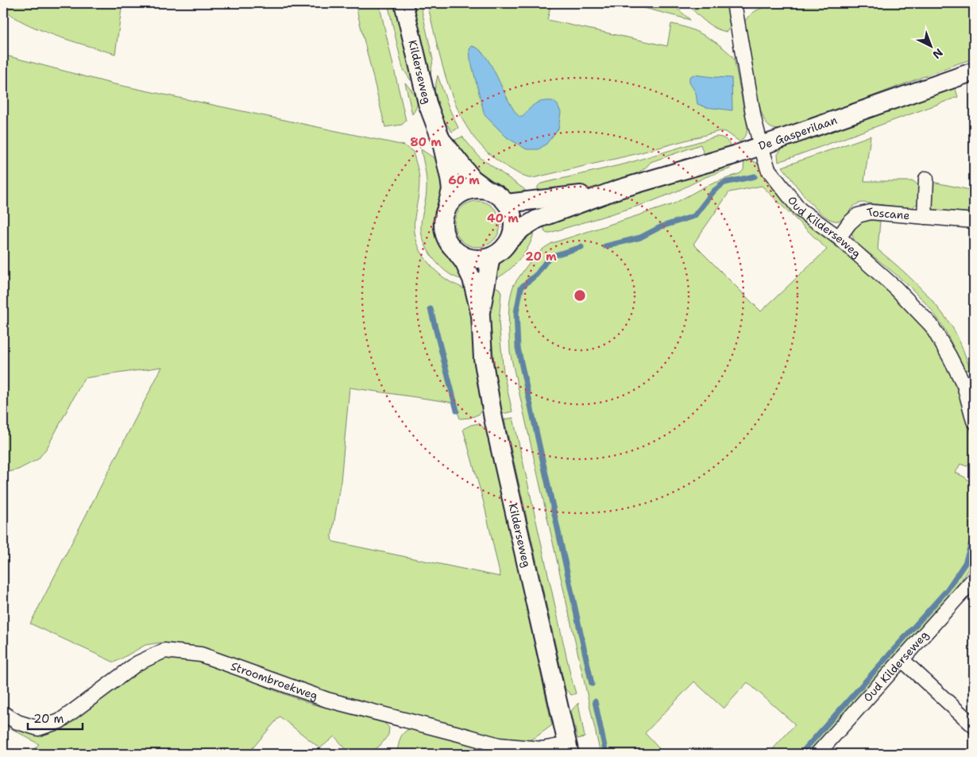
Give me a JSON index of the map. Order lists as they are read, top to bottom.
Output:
{
  "streets": {
    "street": [
      "Kilderseweg",
      "De Gasperilaan",
      "Toscane",
      "Oud Kilderseweg",
      "Stroombroekweg"
    ]
  },
  "crossings": [
    ["Kilderseweg", "De Gasperilaan"],
    ["Kilderseweg", "Stroombroekweg"],
    ["De Gasperilaan", "Oud Kilderseweg"],
    ["Toscane", "Oud Kilderseweg"]
  ],
  "scale_bar": "20 m",
  "north": "bottom right",
  "rings": [
    "80 m",
    "60 m",
    "40 m",
    "20 m"
  ]
}
